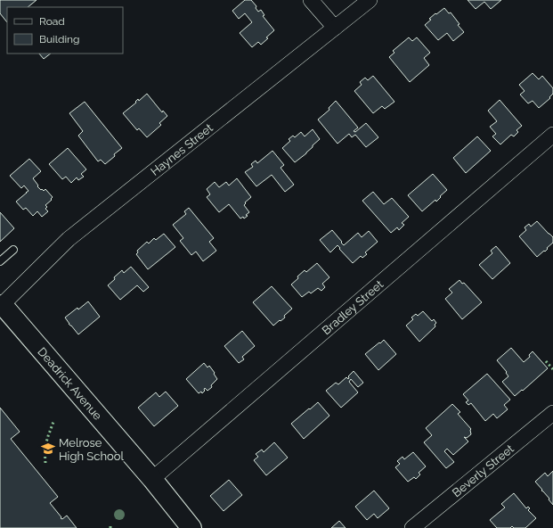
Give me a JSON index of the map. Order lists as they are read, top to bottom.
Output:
{
  "streets": {
    "street": [
      "Haynes Street",
      "Bradley Street",
      "Deadrick Avenue",
      "Beverly Street"
    ]
  },
  "crossings": [
    ["Haynes Street", "Deadrick Avenue"],
    ["Bradley Street", "Deadrick Avenue"]
  ],
  "places": {
    "school or university": ["Melrose High School"]
  },
  "legend": ["Road", "Building"]
}
